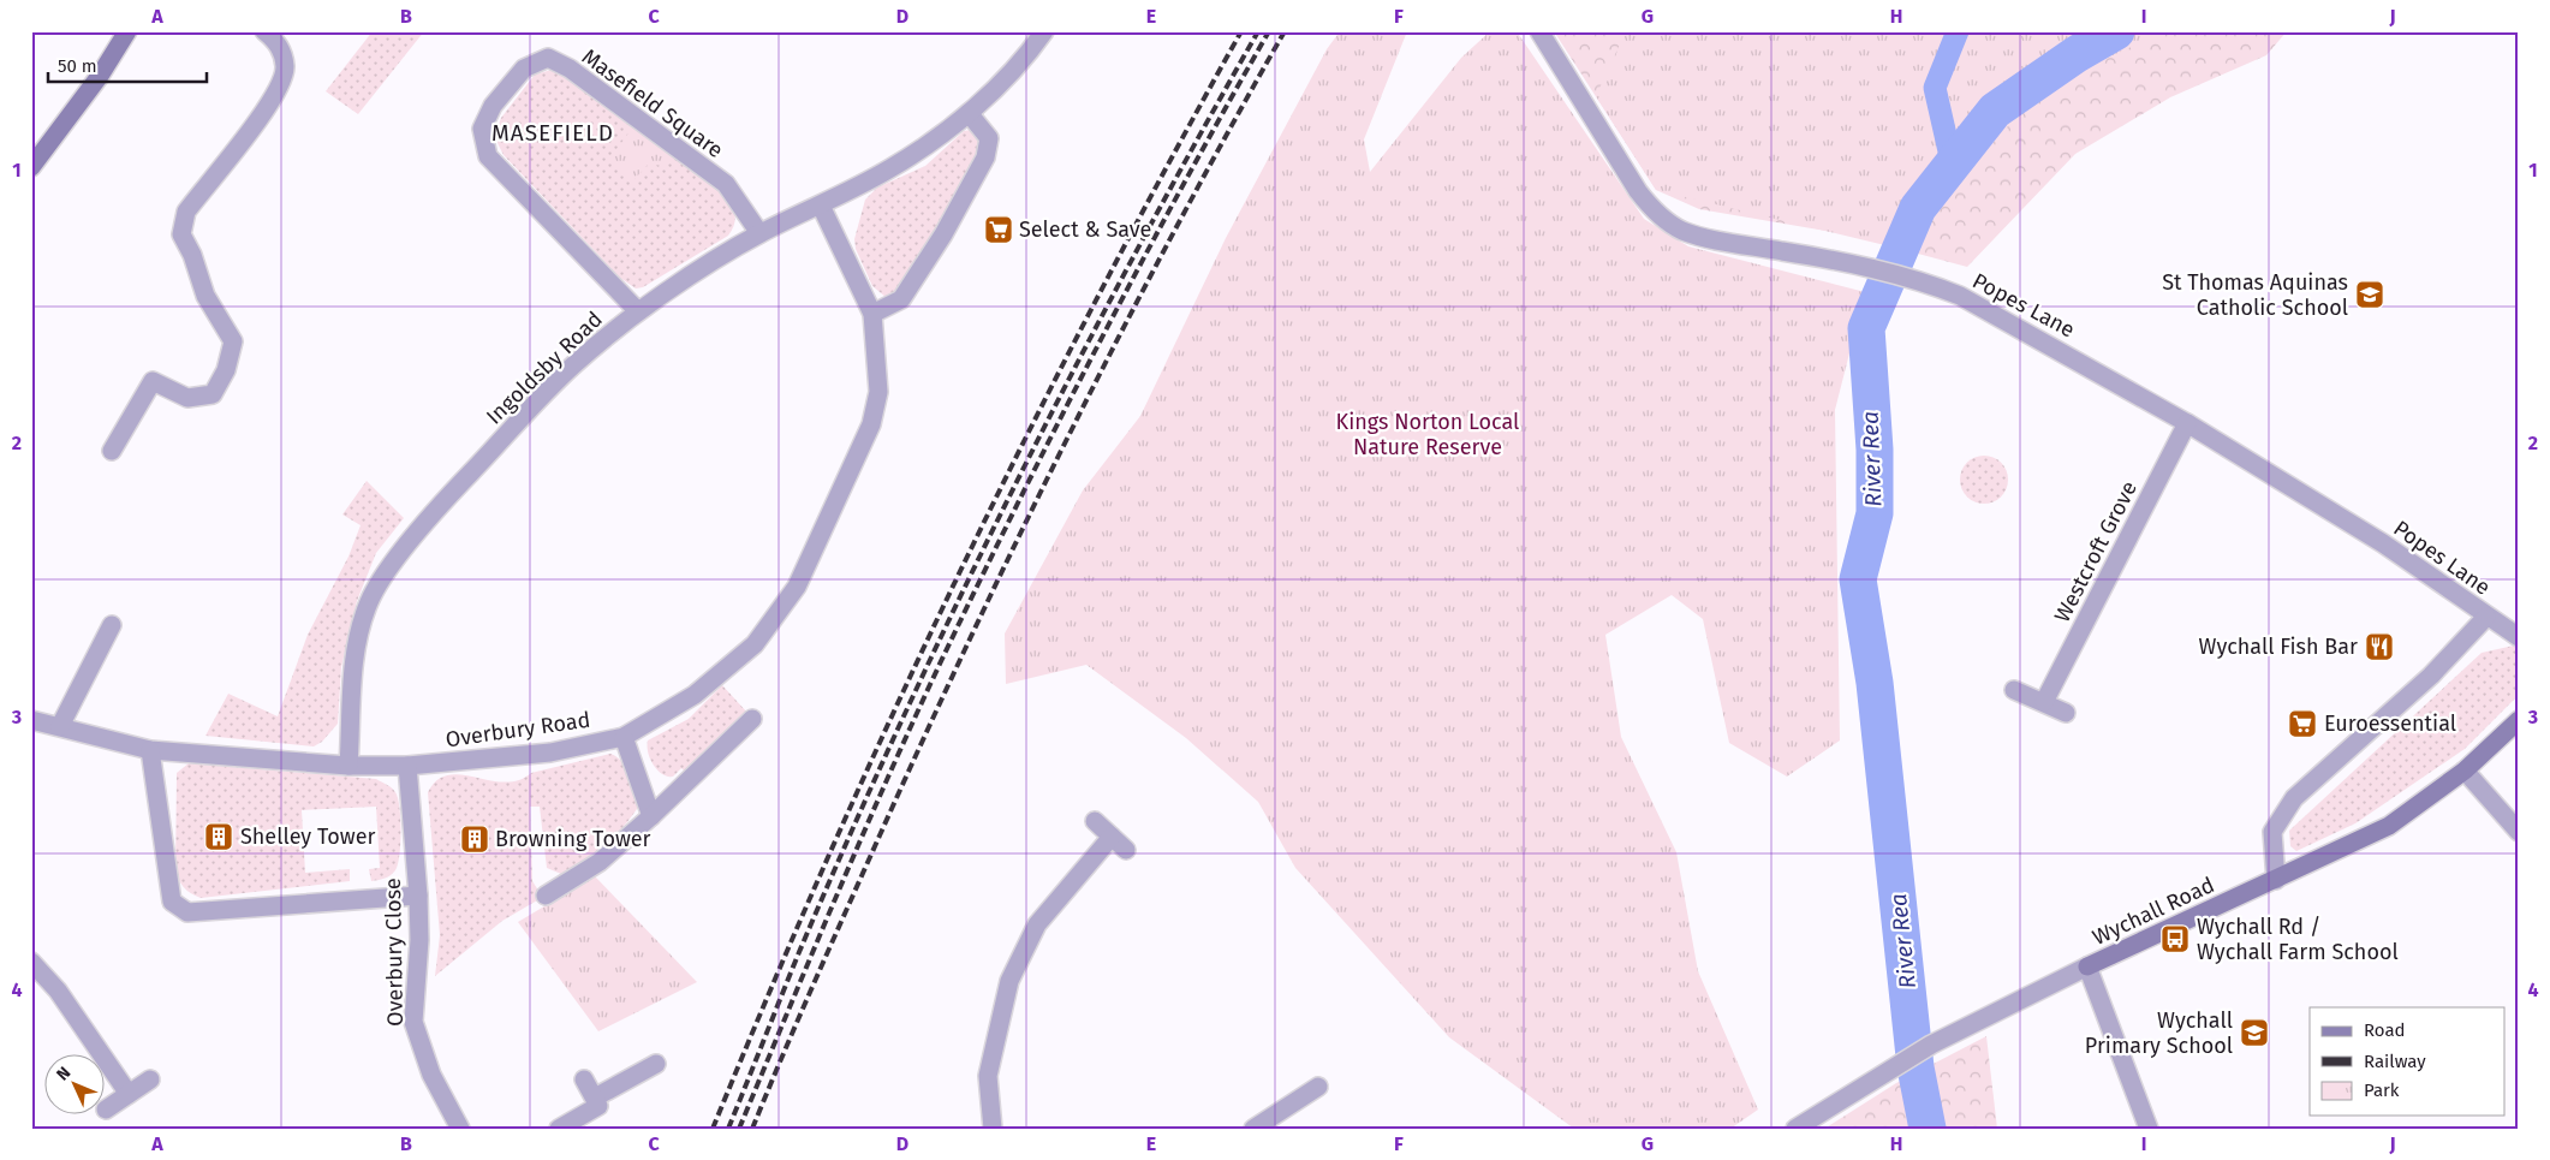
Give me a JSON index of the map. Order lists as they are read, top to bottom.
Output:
{
  "streets": {
    "street": [
      "Masefield Square",
      "Popes Lane",
      "Ingoldsby Road",
      "Westcroft Grove",
      "Overbury Road",
      "Wychall Road",
      "Overbury Close"
    ]
  },
  "crossings": [
    ["Masefield Square", "Ingoldsby Road"],
    ["Popes Lane", "Westcroft Grove"],
    ["Ingoldsby Road", "Overbury Road"],
    ["Overbury Road", "Overbury Close"]
  ],
  "districts": ["MASEFIELD"],
  "water": ["River Rea"],
  "parks": ["Kings Norton Local Nature Reserve"],
  "places": {
    "supermarket": ["Select & Save", "Euroessential"],
    "school or university": ["St Thomas Aquinas Catholic School", "Wychall Primary School"],
    "restaurant": ["Wychall Fish Bar"],
    "building": ["Shelley Tower", "Browning Tower"],
    "bus stop": ["Wychall Rd / Wychall Farm School"]
  },
  "legend": ["Road", "Railway", "Park"],
  "scale_bar": "50 m",
  "north": "top left",
  "grid": {
    "columns": [
      "A",
      "B",
      "C",
      "D",
      "E",
      "F",
      "G",
      "H",
      "I",
      "J"
    ],
    "rows": [
      "1",
      "2",
      "3",
      "4"
    ]
  }
}
